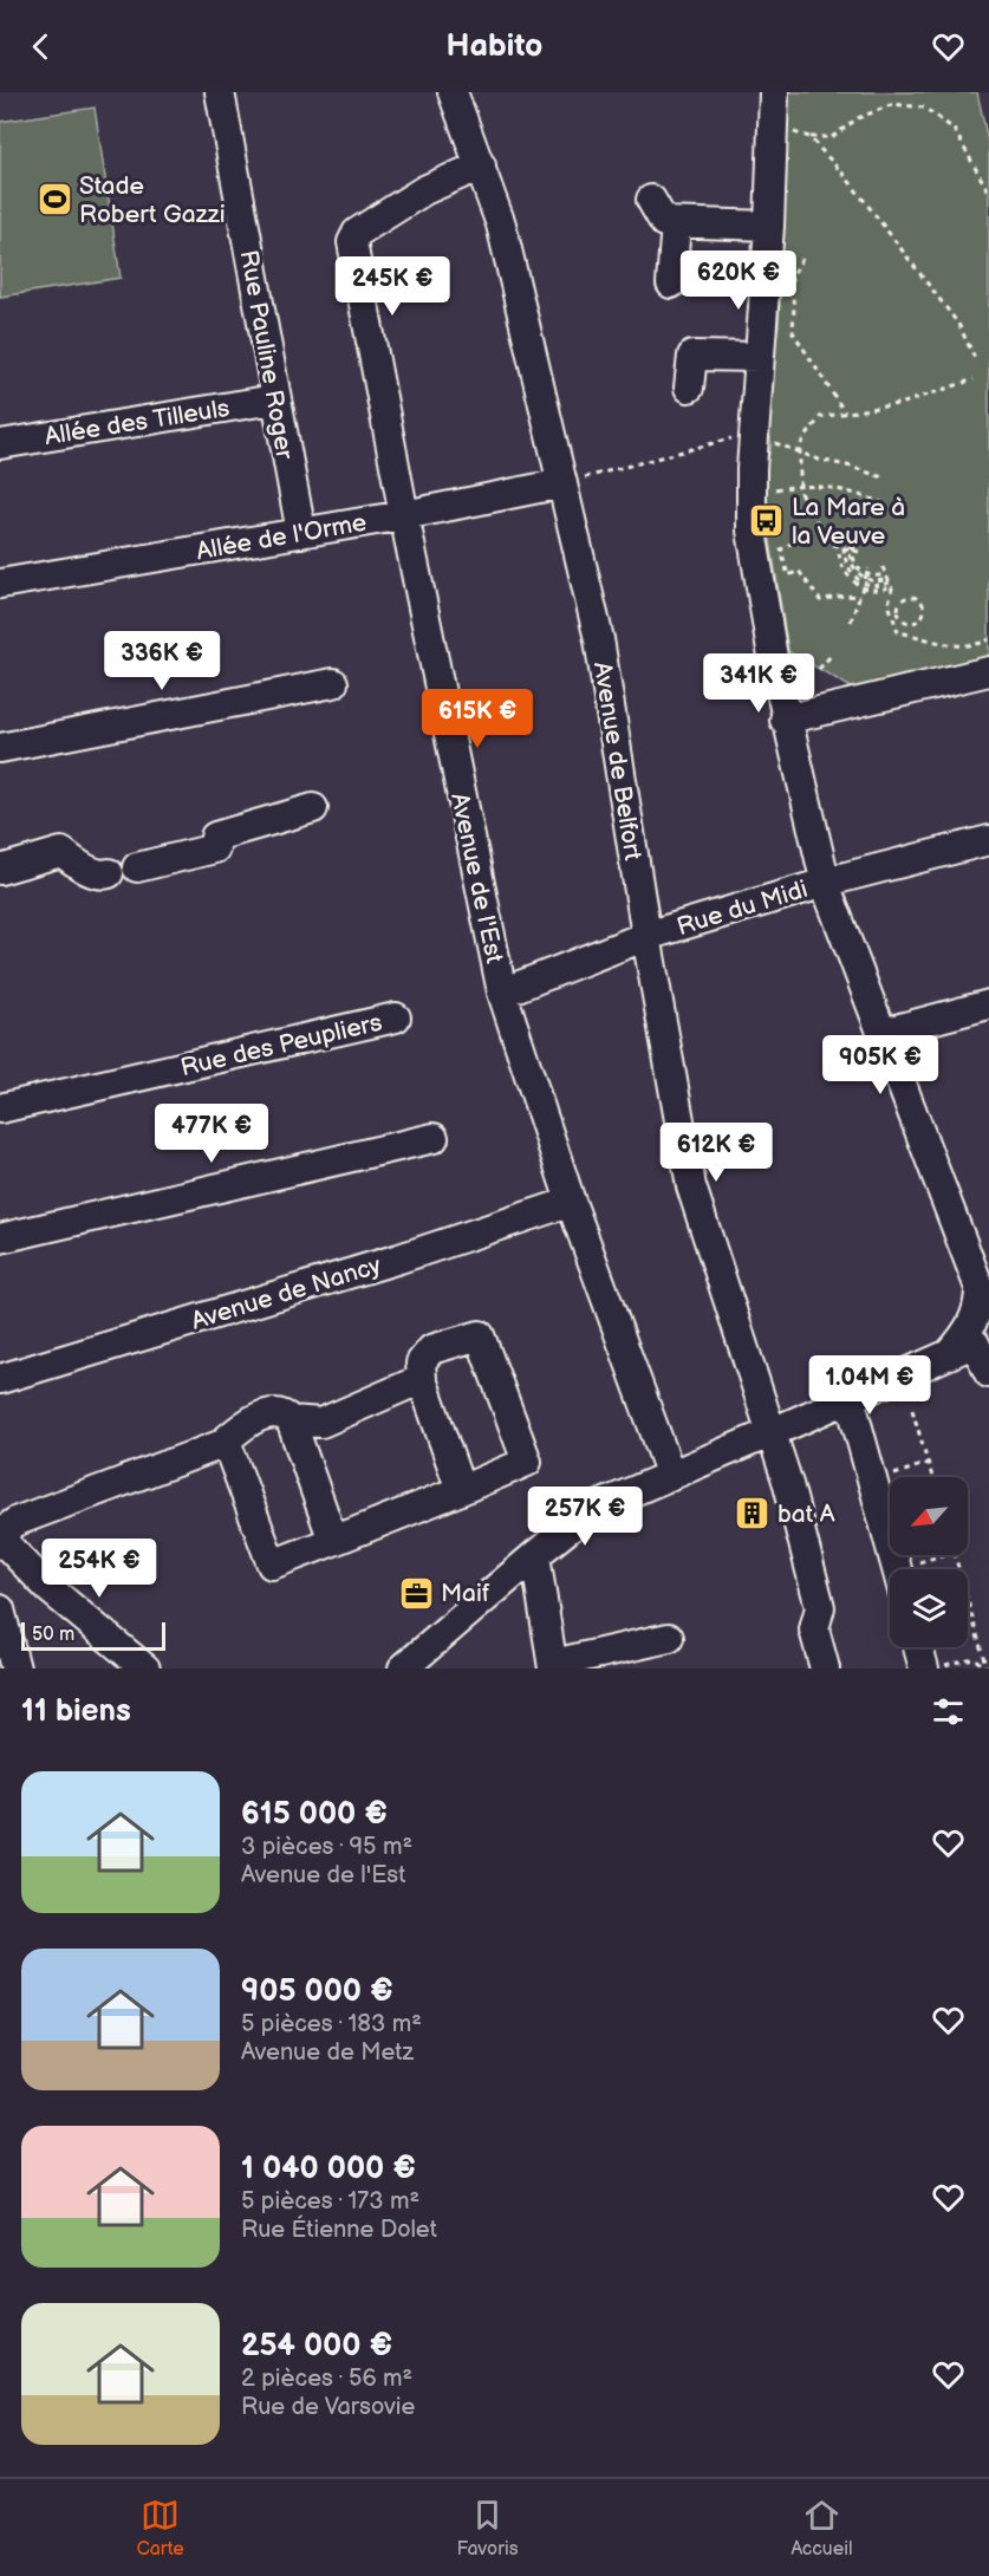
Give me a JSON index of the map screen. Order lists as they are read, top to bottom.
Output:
{
  "streets": {
    "street": [
      "Rue Pauline Roger",
      "Allée des Tilleuls",
      "Allée de l'Orme",
      "Avenue de Belfort",
      "Avenue de l'Est",
      "Rue du Midi",
      "Rue des Peupliers",
      "Avenue de Nancy"
    ]
  },
  "crossings": [
    ["Rue Pauline Roger", "Allée des Tilleuls"],
    ["Rue Pauline Roger", "Allée de l'Orme"],
    ["Allée de l'Orme", "Avenue de Belfort"],
    ["Allée de l'Orme", "Avenue de l'Est"],
    ["Avenue de Belfort", "Avenue de l'Est"],
    ["Avenue de Belfort", "Rue du Midi"],
    ["Avenue de l'Est", "Rue du Midi"],
    ["Avenue de l'Est", "Avenue de Nancy"]
  ],
  "places": {
    "sports": ["Stade Robert Gazzi"],
    "bus stop": ["La Mare à la Veuve"],
    "building": ["bat A"],
    "office": ["Maif"]
  },
  "scale_bar": "50 m",
  "north": "bottom left",
  "page": {
    "header": "Habito",
    "price": [
      "620K €",
      "245K €",
      "336K €",
      "341K €",
      "615K €",
      "905K €",
      "477K €",
      "612K €",
      "1.04M €",
      "257K €",
      "254K €"
    ],
    "scale": "50 m",
    "heading": "11 biens",
    "list": [
      {
        "name": "615 000 €",
        "note": "3 pièces · 95 m² · Avenue de l'Est"
      },
      {
        "name": "905 000 €",
        "note": "5 pièces · 183 m² · Avenue de Metz"
      },
      {
        "name": "1 040 000 €",
        "note": "5 pièces · 173 m² · Rue Étienne Dolet"
      },
      {
        "name": "254 000 €",
        "note": "2 pièces · 56 m² · Rue de Varsovie"
      }
    ],
    "tabs": ["Carte", "Favoris", "Accueil"]
  }
}
